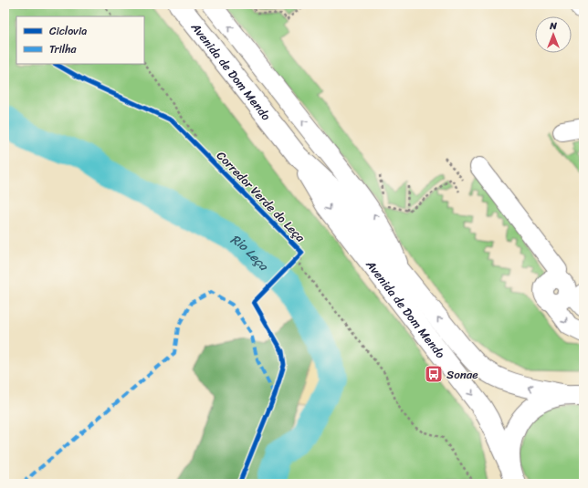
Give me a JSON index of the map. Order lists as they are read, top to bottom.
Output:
{
  "streets": {
    "main road": ["Avenida de Dom Mendo"],
    "cycle path": ["Corredor Verde do Leça"]
  },
  "water": ["Rio Leça"],
  "places": {
    "bus stop": ["Sonae"]
  },
  "legend": ["Ciclovia", "Trilha"],
  "north": "top"
}
